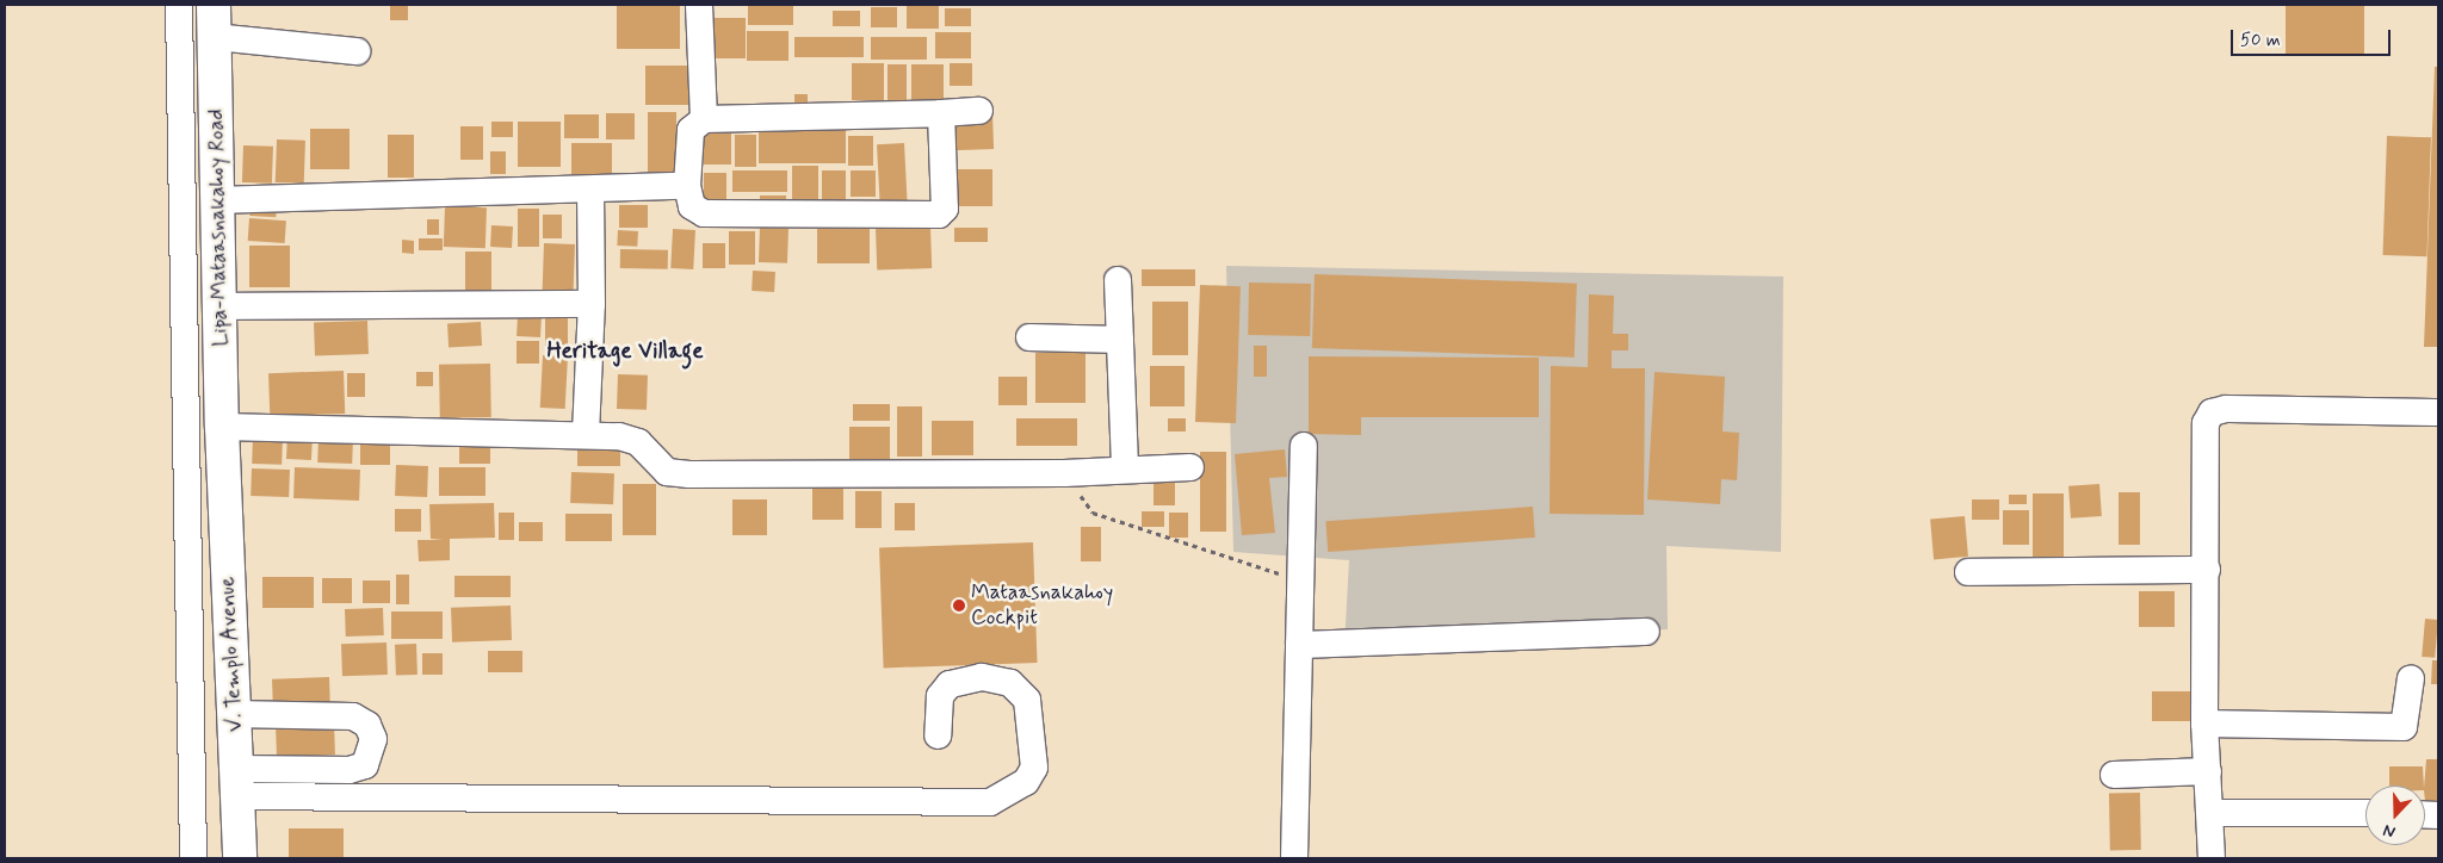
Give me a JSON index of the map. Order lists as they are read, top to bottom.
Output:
{
  "streets": {
    "main road": ["Lipa-Mataasnakahoy Road", "V. Templo Avenue"]
  },
  "crossings": [
    ["Lipa-Mataasnakahoy Road", "V. Templo Avenue"]
  ],
  "districts": ["Heritage Village"],
  "places": ["Mataasnakahoy Cockpit"],
  "scale_bar": "50 m",
  "north": "bottom"
}
